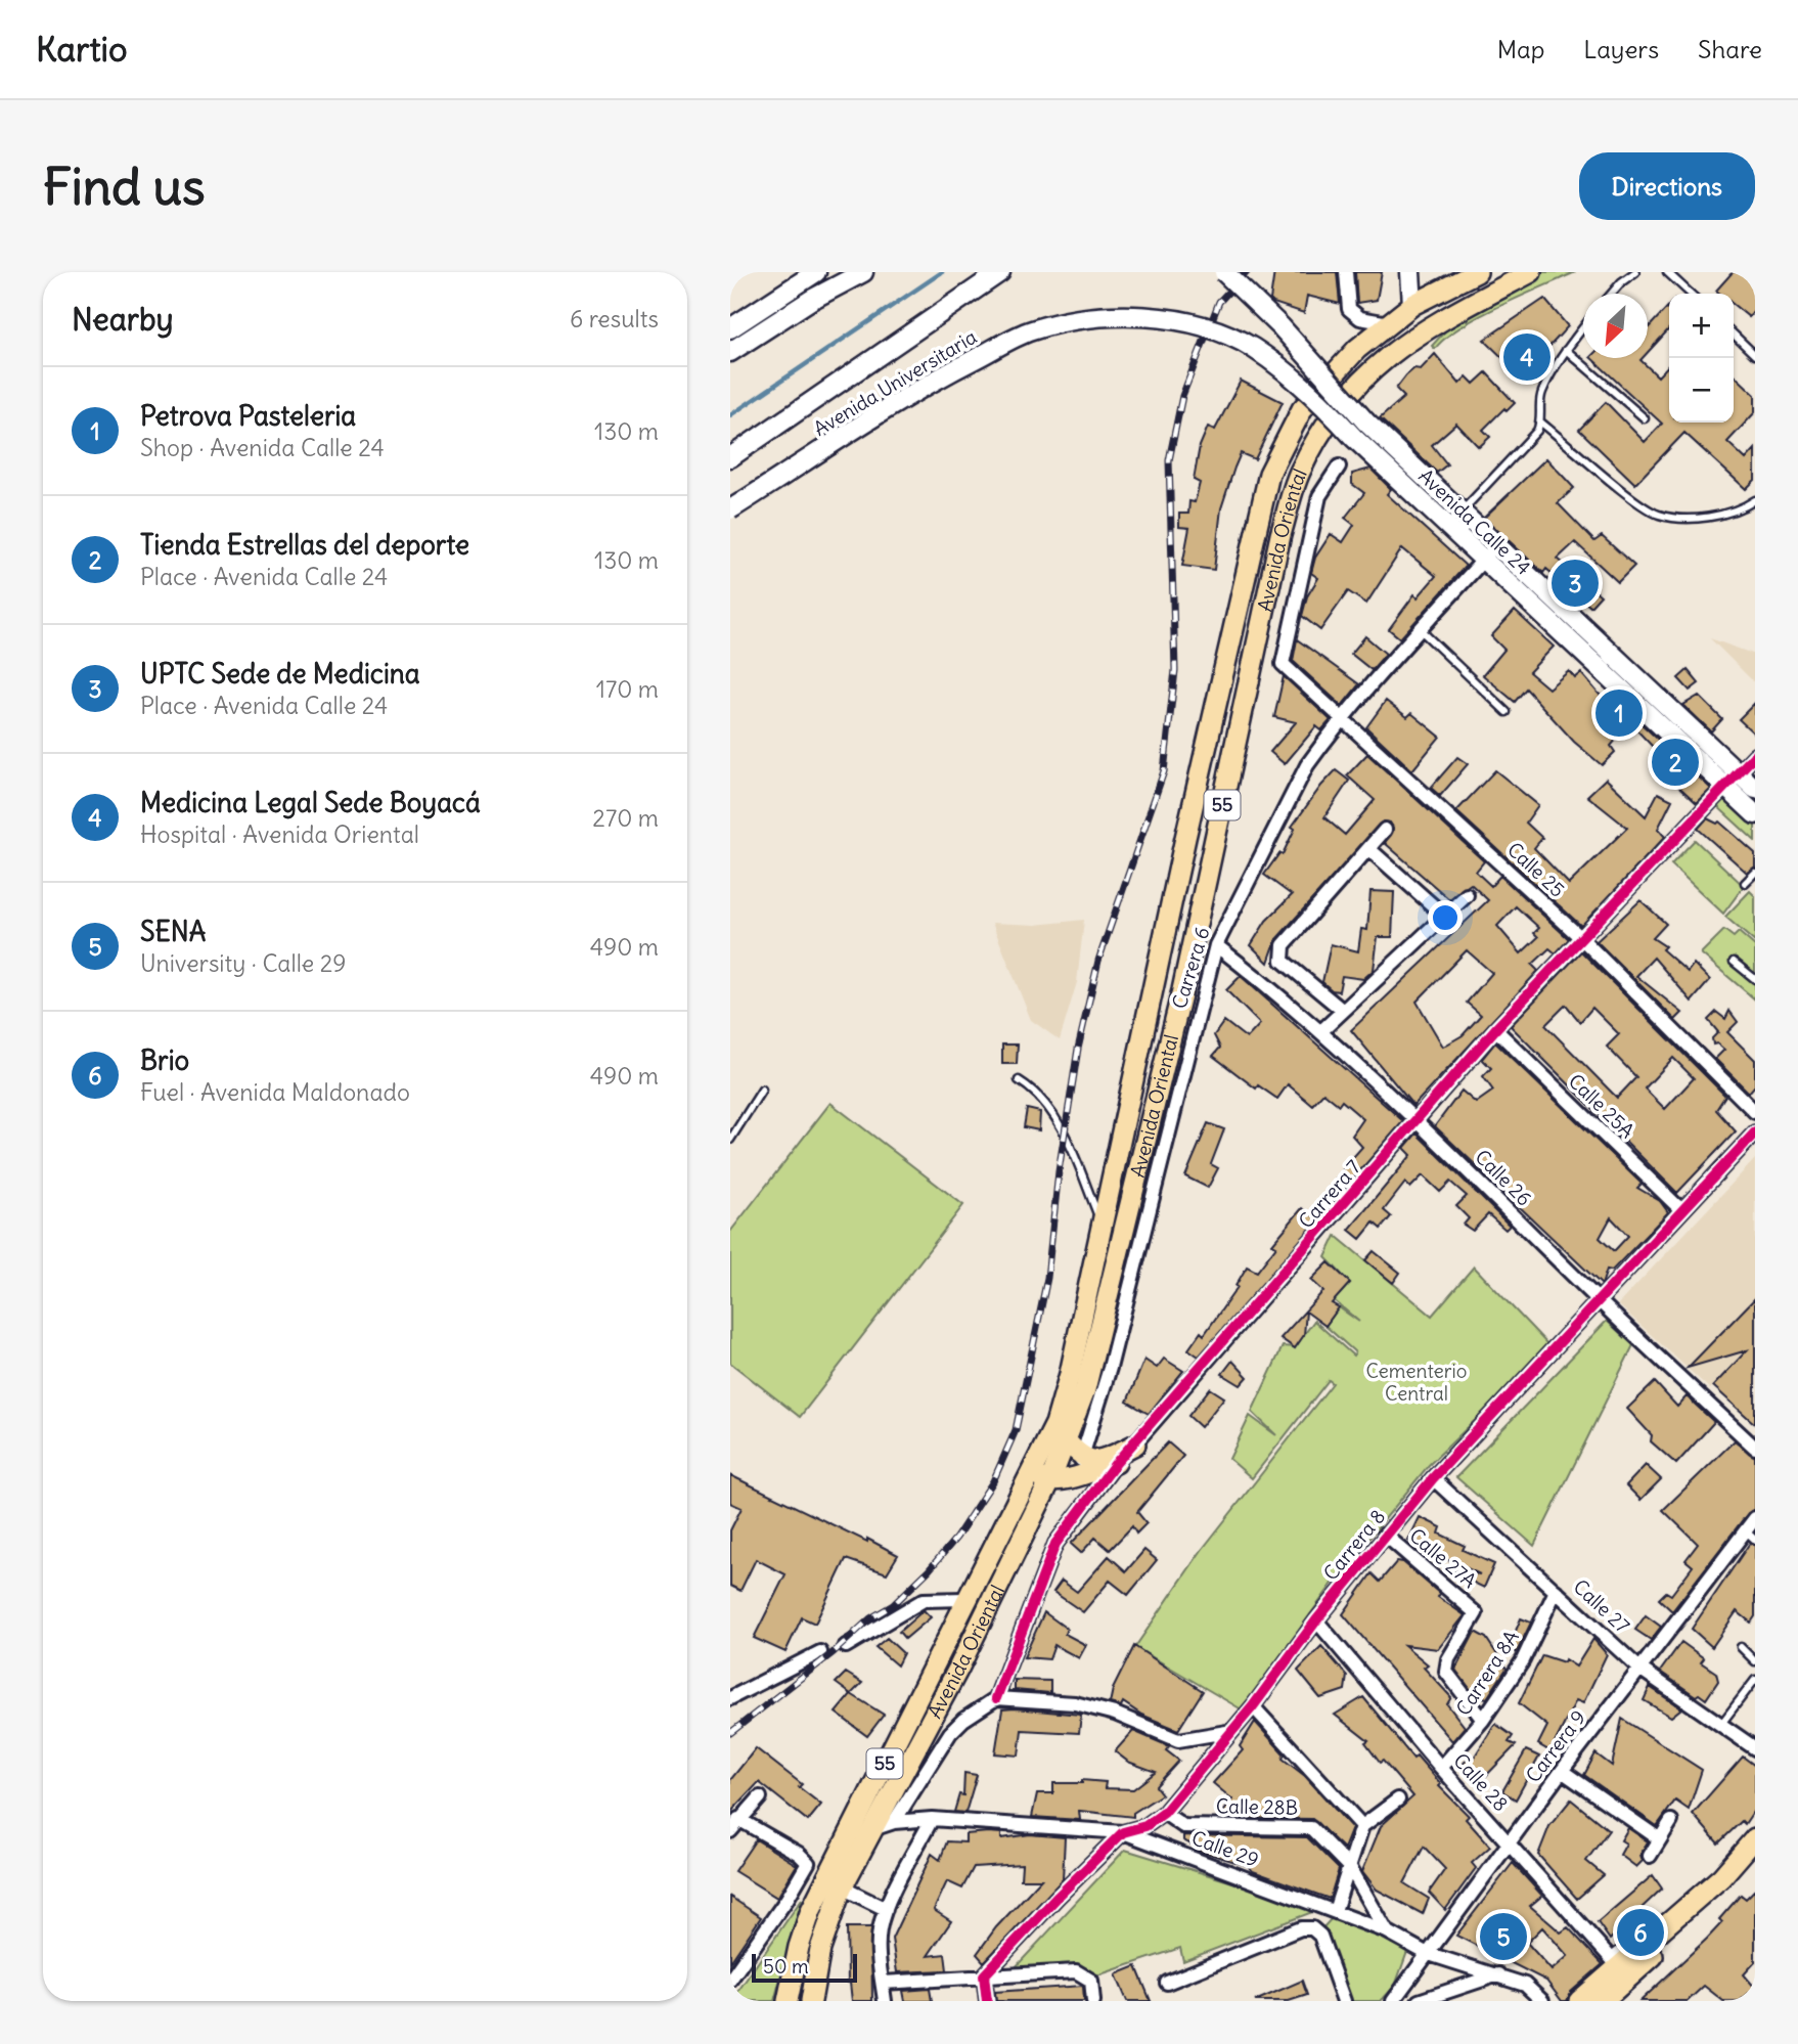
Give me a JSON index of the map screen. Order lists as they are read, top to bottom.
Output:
{
  "streets": {
    "main road": [
      "Avenida Universitaria",
      "Avenida Calle 24",
      "Avenida Oriental",
      "55"
    ],
    "street": [
      "Calle 25",
      "Carrera 6",
      "Calle 25A",
      "Calle 26",
      "Carrera 7",
      "Carrera 8",
      "Calle 27A",
      "Calle 27",
      "Carrera 8A",
      "Carrera 9",
      "Calle 28",
      "Calle 28B",
      "Calle 29"
    ]
  },
  "crossings": [
    ["Avenida Universitaria", "Avenida Calle 24"],
    ["Avenida Calle 24", "Carrera 6"],
    ["Avenida Calle 24", "Carrera 7"],
    ["Avenida Oriental", "Calle 29"],
    ["Calle 25", "Carrera 6"],
    ["Calle 25", "Carrera 7"],
    ["Carrera 6", "Calle 26"],
    ["Calle 25A", "Carrera 7"],
    ["Calle 25A", "Carrera 8"],
    ["Calle 26", "Carrera 7"],
    ["Calle 26", "Carrera 8"],
    ["Carrera 8", "Calle 27A"],
    ["Carrera 8", "Calle 27"],
    ["Carrera 8", "Calle 28"],
    ["Carrera 8", "Calle 28B"],
    ["Carrera 8", "Calle 29"],
    ["Calle 27A", "Carrera 8A"],
    ["Calle 27", "Carrera 8A"],
    ["Calle 27", "Carrera 9"],
    ["Carrera 8A", "Calle 28"],
    ["Carrera 9", "Calle 28"],
    ["Carrera 9", "Calle 29"],
    ["Calle 28B", "Calle 29"]
  ],
  "parks": ["Cementerio Central"],
  "scale_bar": "50 m",
  "north": "bottom left",
  "page": {
    "header": "Kartio",
    "nav": ["Map", "Layers", "Share"],
    "buttons": "Directions",
    "title": "Find us",
    "heading": ["Nearby", "6 results"],
    "map_buttons": ["+", "−"],
    "pins": [
      "4",
      "3",
      "1",
      "2",
      "6",
      "5"
    ],
    "list": [
      {
        "mark": "1",
        "name": "Petrova Pasteleria",
        "note": "Shop · Avenida Calle 24",
        "value": "130 m"
      },
      {
        "mark": "2",
        "name": "Tienda Estrellas del deporte",
        "note": "Place · Avenida Calle 24",
        "value": "130 m"
      },
      {
        "mark": "3",
        "name": "UPTC Sede de Medicina",
        "note": "Place · Avenida Calle 24",
        "value": "170 m"
      },
      {
        "mark": "4",
        "name": "Medicina Legal Sede Boyacá",
        "note": "Hospital · Avenida Oriental",
        "value": "270 m"
      },
      {
        "mark": "5",
        "name": "SENA",
        "note": "University · Calle 29",
        "value": "490 m"
      },
      {
        "mark": "6",
        "name": "Brio",
        "note": "Fuel · Avenida Maldonado",
        "value": "490 m"
      }
    ],
    "scale": "50 m"
  }
}
